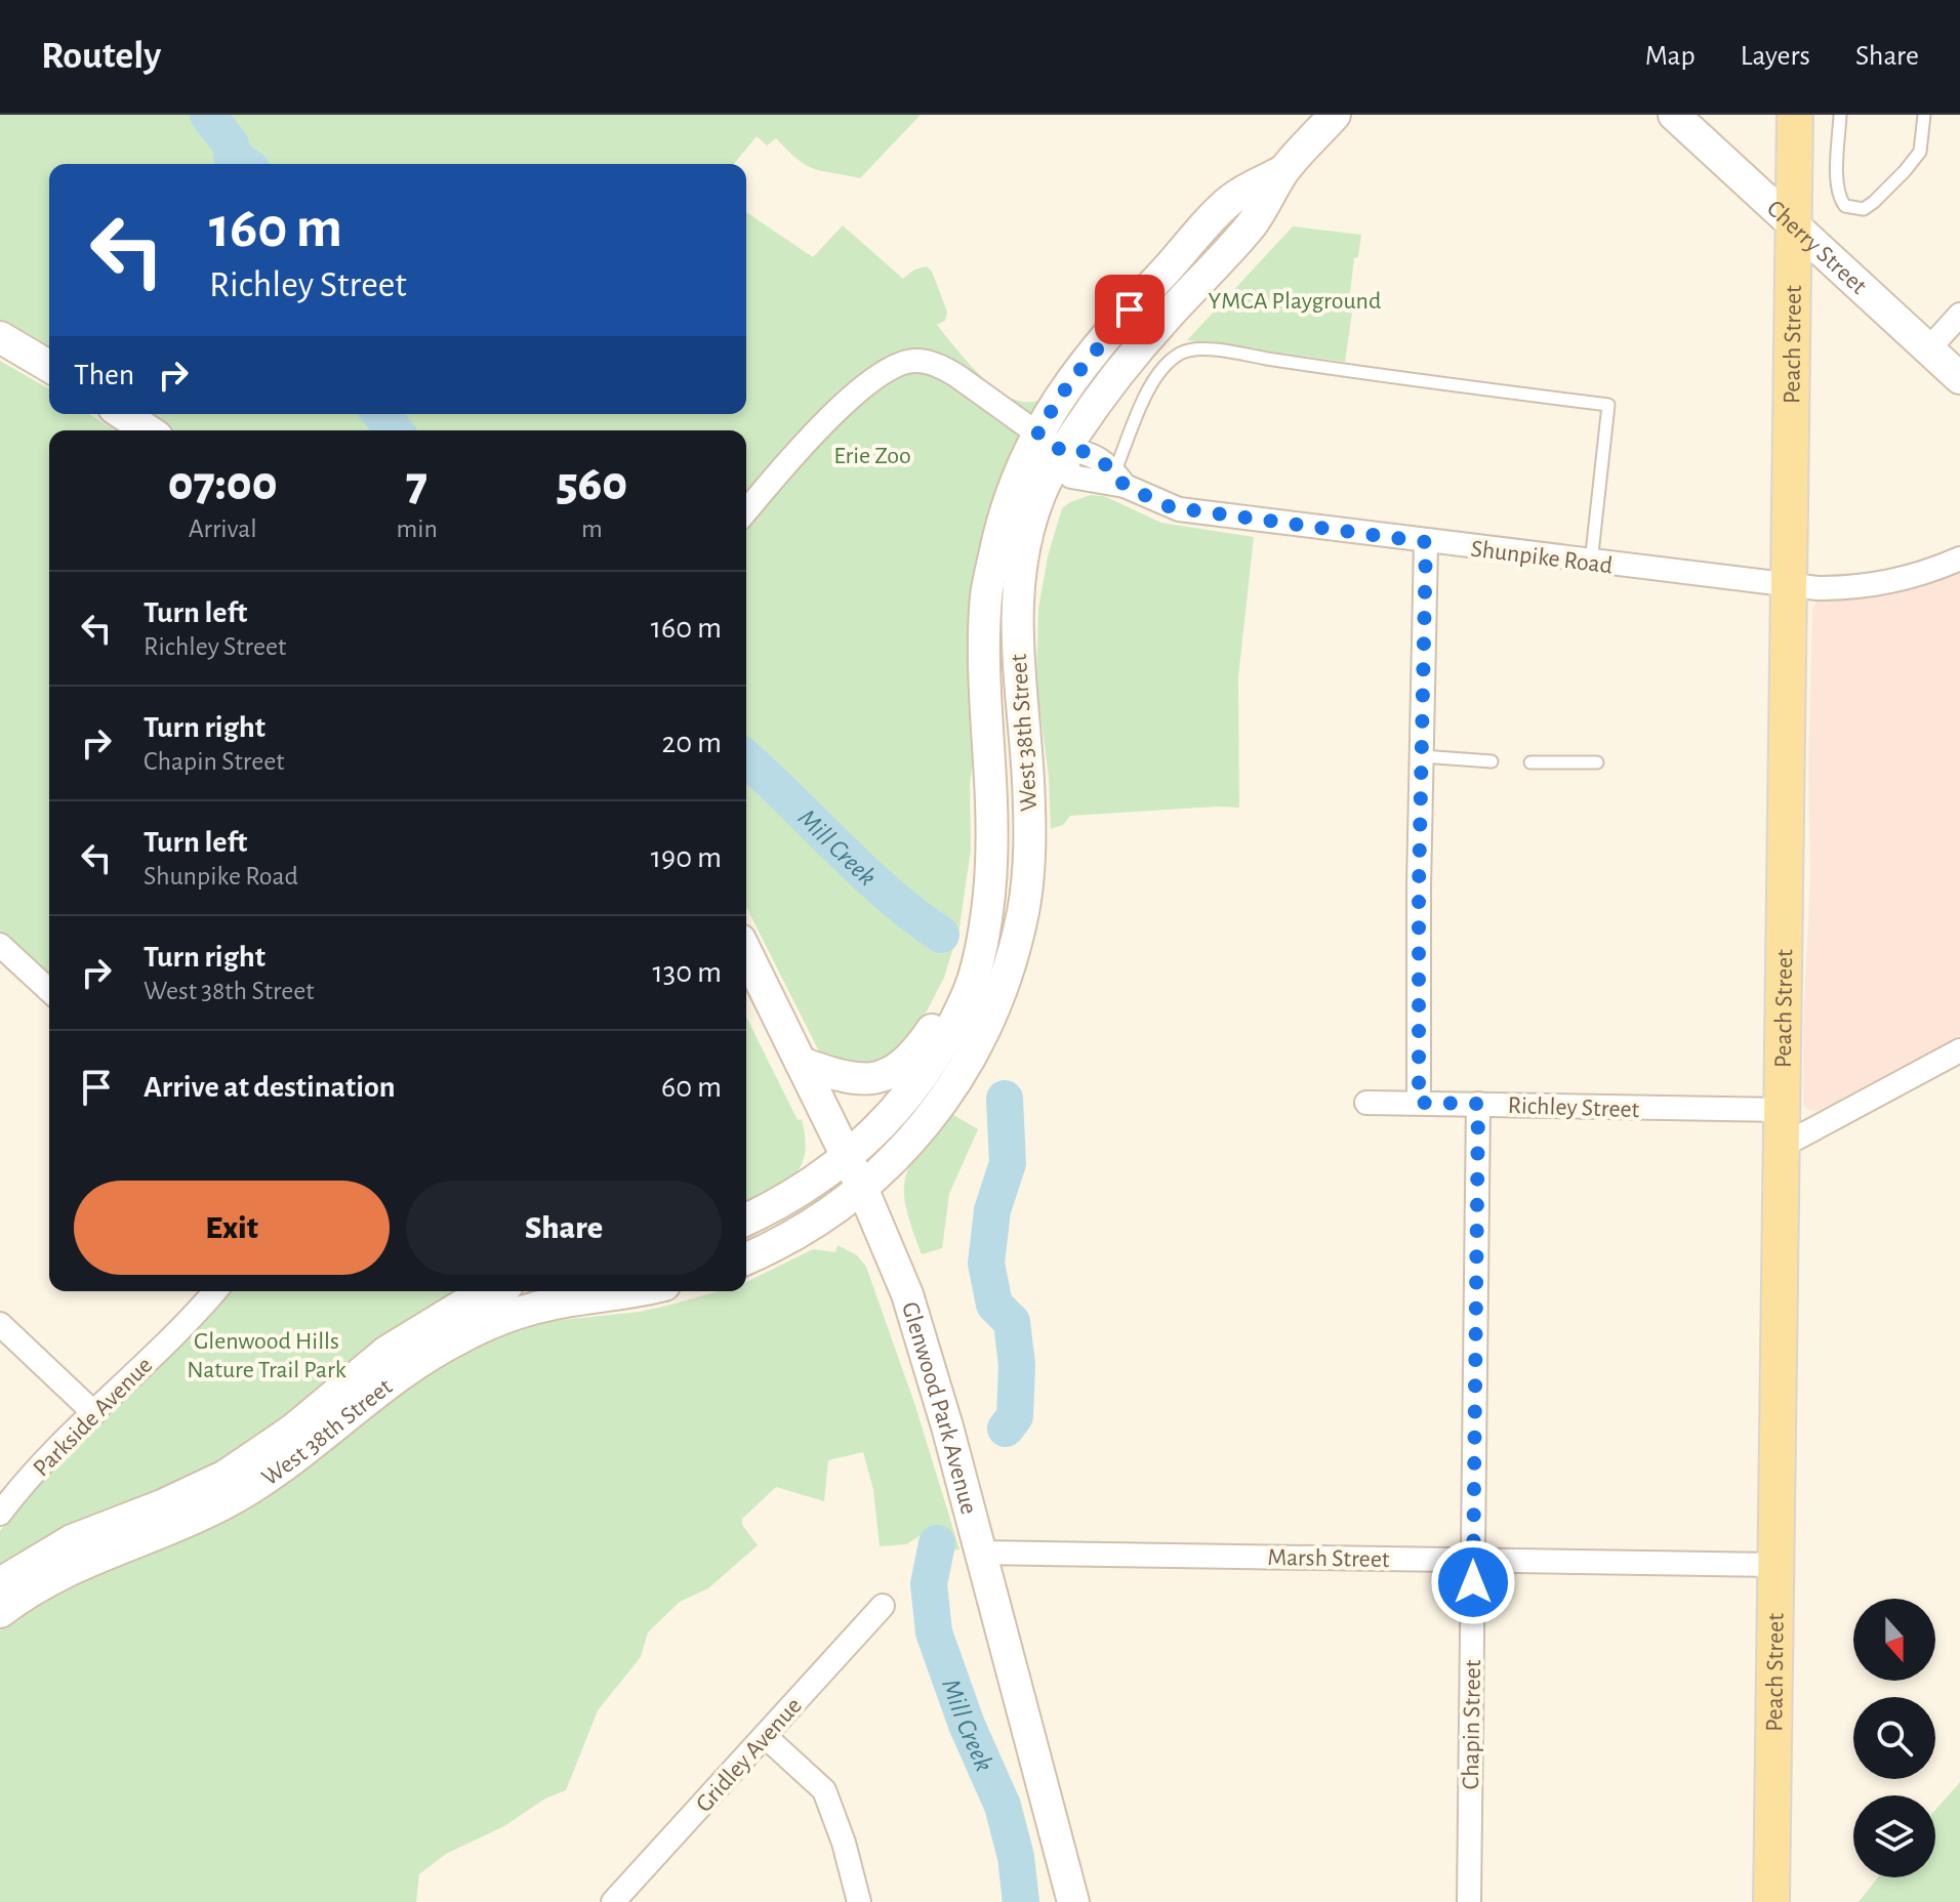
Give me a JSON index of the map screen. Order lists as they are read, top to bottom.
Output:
{
  "streets": {
    "main road": [
      "Cherry Street",
      "Peach Street",
      "West 38th Street",
      "Glenwood Park Avenue"
    ],
    "street": [
      "Shunpike Road",
      "Richley Street",
      "Parkside Avenue",
      "Marsh Street",
      "Chapin Street",
      "Gridley Avenue"
    ]
  },
  "crossings": [
    ["Cherry Street", "Peach Street"],
    ["Peach Street", "Shunpike Road"],
    ["Peach Street", "Richley Street"],
    ["Peach Street", "Marsh Street"],
    ["Shunpike Road", "West 38th Street"],
    ["West 38th Street", "Glenwood Park Avenue"],
    ["Richley Street", "Chapin Street"],
    ["Glenwood Park Avenue", "Marsh Street"],
    ["Marsh Street", "Chapin Street"]
  ],
  "water": ["Mill Creek"],
  "parks": ["YMCA Playground", "Erie Zoo", "Glenwood Hills Nature Trail Park"],
  "north": "bottom",
  "page": {
    "header": "Routely",
    "nav": ["Map", "Layers", "Share"],
    "turn": ["160 m", "Richley Street"],
    "then": "Then",
    "eta": [
      "07:00",
      "Arrival",
      "7",
      "min",
      "560",
      "m"
    ],
    "list": [
      {
        "name": "Turn left",
        "note": "Richley Street",
        "value": "160 m"
      },
      {
        "name": "Turn right",
        "note": "Chapin Street",
        "value": "20 m"
      },
      {
        "name": "Turn left",
        "note": "Shunpike Road",
        "value": "190 m"
      },
      {
        "name": "Turn right",
        "note": "West 38th Street",
        "value": "130 m"
      },
      {
        "name": "Arrive at destination",
        "value": "60 m"
      }
    ],
    "buttons": ["Exit", "Share"]
  }
}
